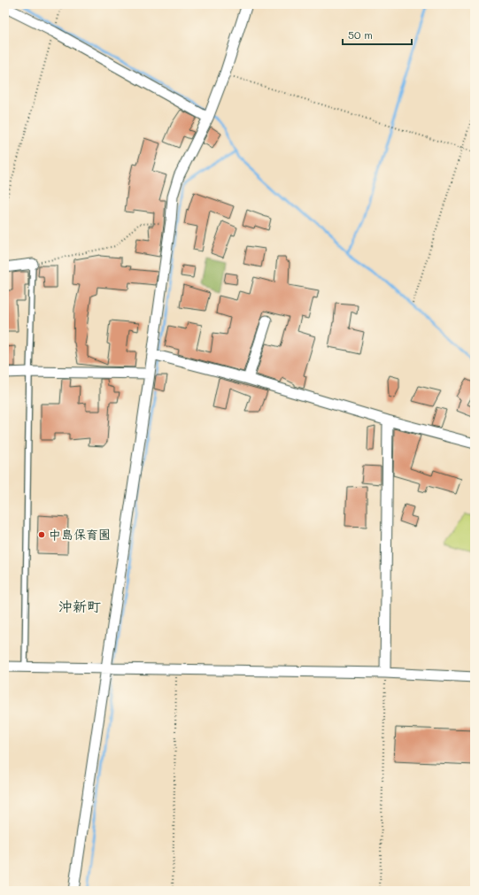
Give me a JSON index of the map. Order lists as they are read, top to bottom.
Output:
{
  "districts": ["沖新町"],
  "places": ["中島保育園"],
  "scale_bar": "50 m"
}
